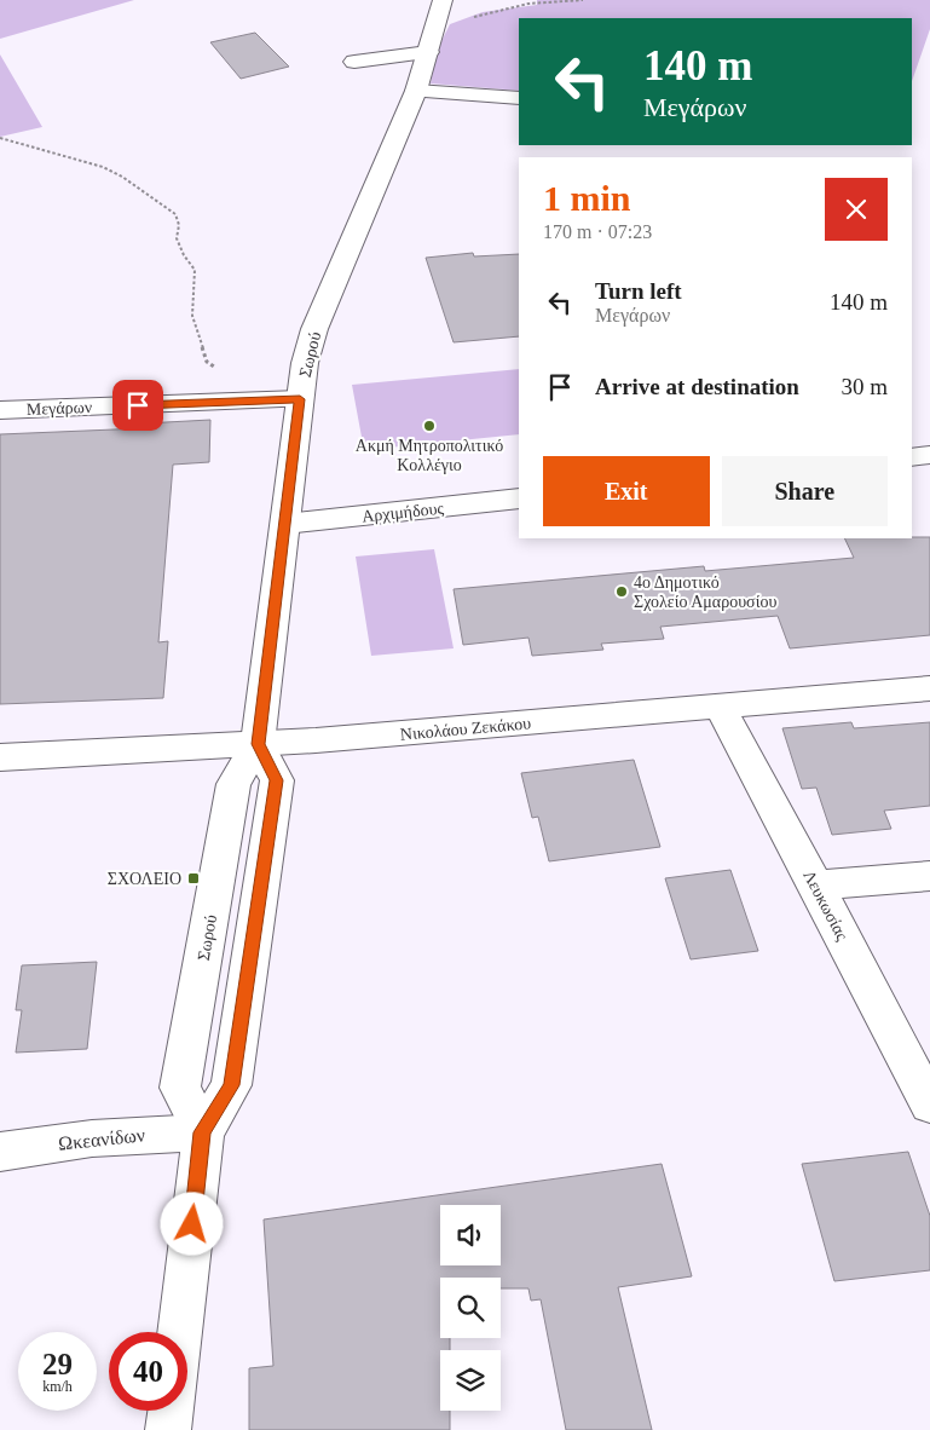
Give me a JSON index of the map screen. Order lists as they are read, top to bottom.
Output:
{
  "streets": {
    "street": [
      "Σωρού",
      "Μεγάρων",
      "Αρχιμήδους",
      "Νικολάου Ζεκάκου",
      "Λευκωσίας",
      "Ωκεανίδων"
    ]
  },
  "crossings": [
    ["Σωρού", "Μεγάρων"],
    ["Σωρού", "Αρχιμήδους"],
    ["Σωρού", "Νικολάου Ζεκάκου"],
    ["Σωρού", "Ωκεανίδων"],
    ["Νικολάου Ζεκάκου", "Λευκωσίας"]
  ],
  "places": {
    "other": ["Ακμή Μητροπολιτικό Κολλέγιο", "4ο Δημοτικό Σχολείο Αμαρουσίου"],
    "transit": ["ΣΧΟΛΕΙΟ"]
  },
  "page": {
    "turn": ["140 m", "Μεγάρων"],
    "heading": ["1 min", "170 m · 07:23"],
    "list": [
      {
        "name": "Turn left",
        "note": "Μεγάρων",
        "value": "140 m"
      },
      {
        "name": "Arrive at destination",
        "value": "30 m"
      }
    ],
    "buttons": ["Exit", "Share"],
    "speed": "29 km/h",
    "limit": "40"
  }
}
